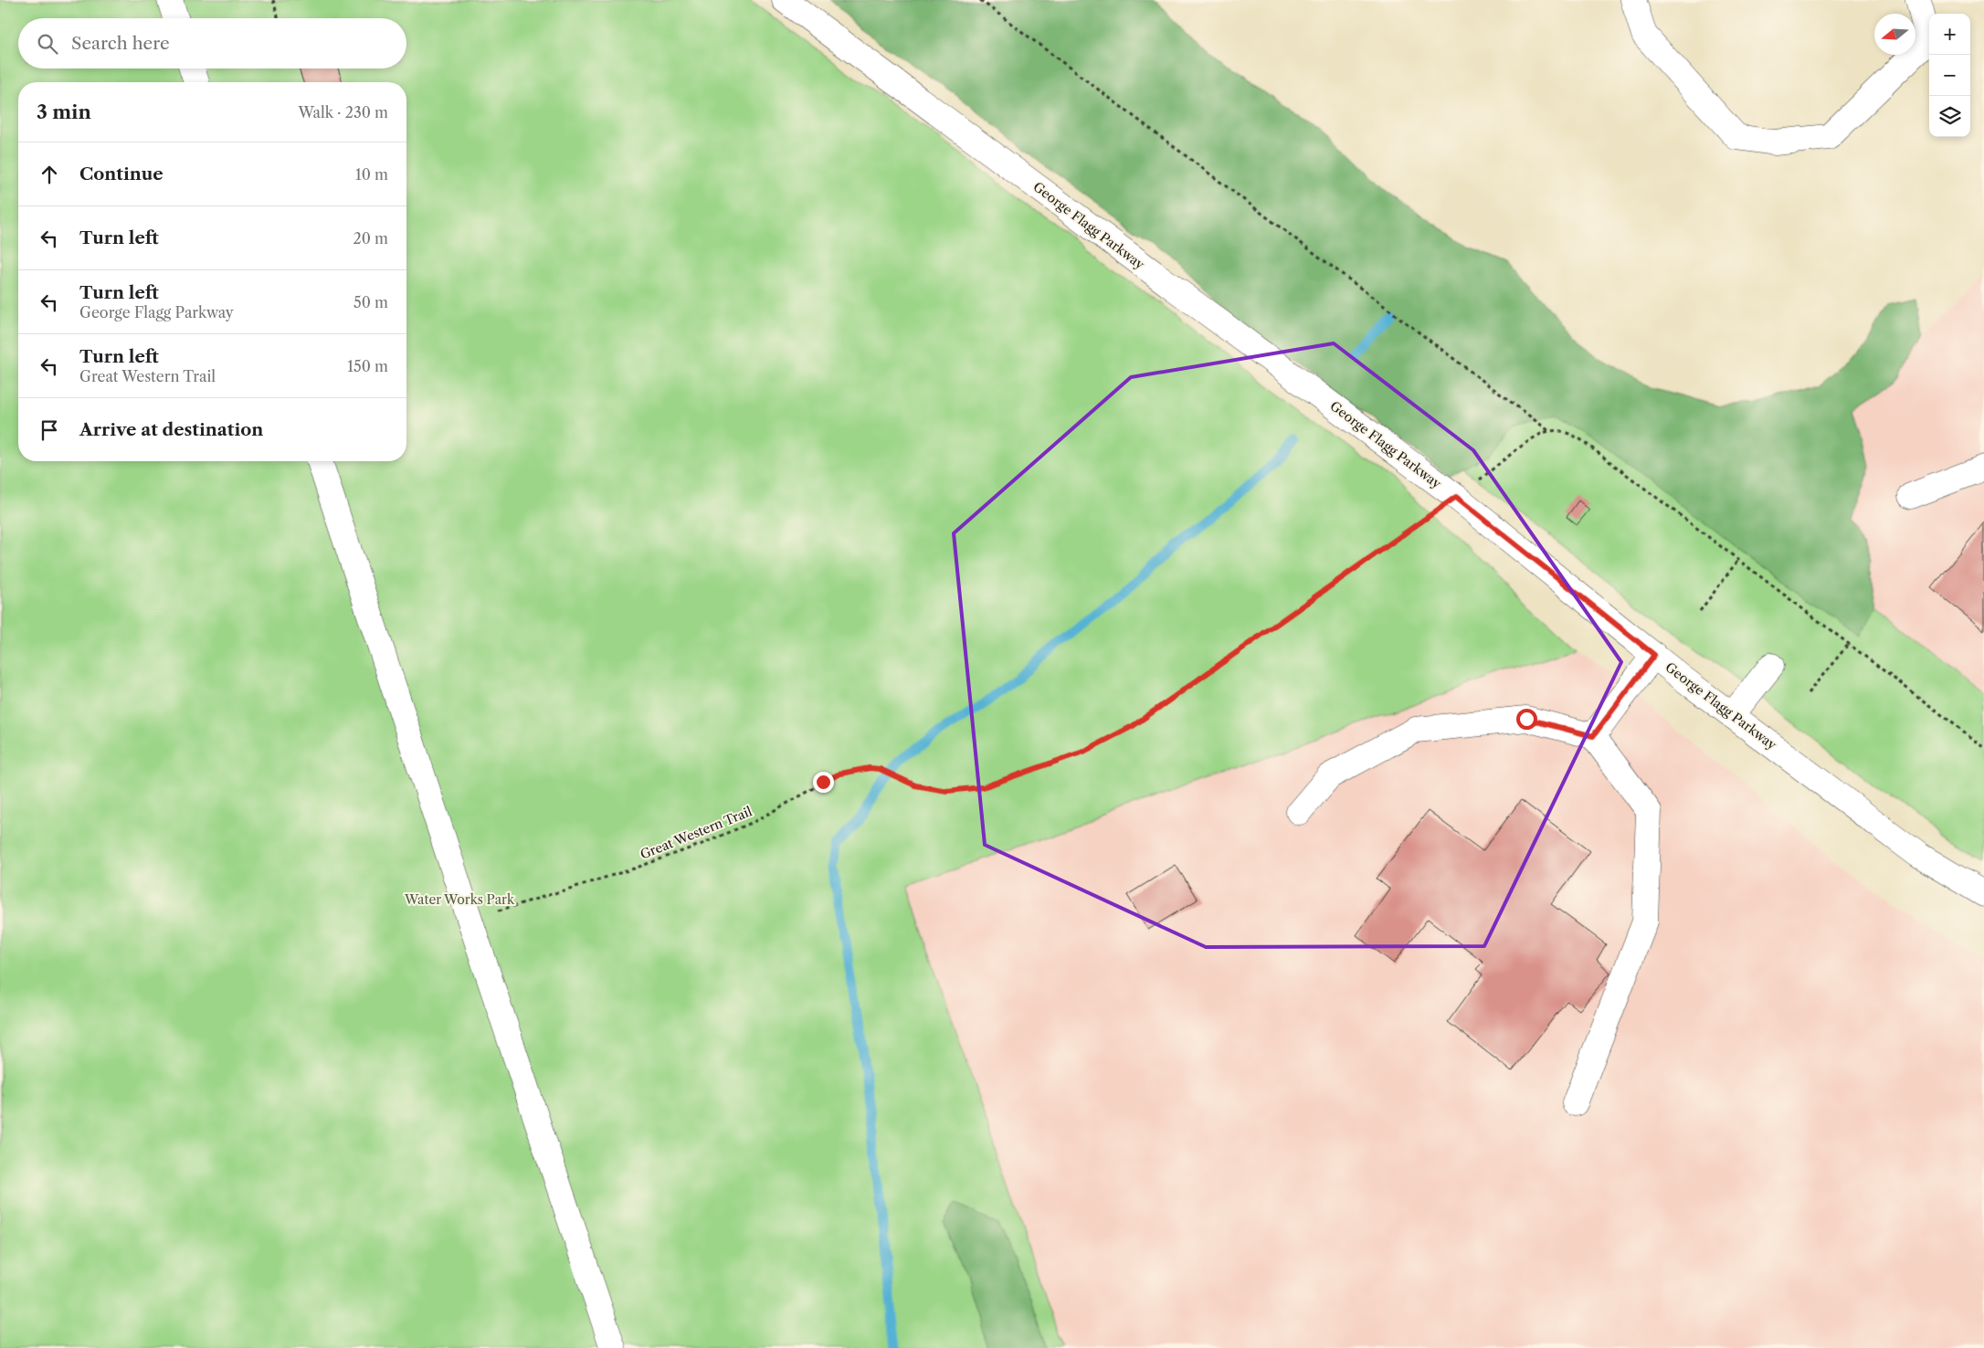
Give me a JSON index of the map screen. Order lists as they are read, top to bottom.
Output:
{
  "streets": {
    "street": ["George Flagg Parkway"],
    "path": ["Great Western Trail"]
  },
  "crossings": [
    ["George Flagg Parkway", "Great Western Trail"]
  ],
  "parks": ["Water Works Park"],
  "north": "left",
  "page": {
    "map_buttons": ["+", "−"],
    "search": "Search here",
    "heading": ["3 min", "Walk · 230 m"],
    "list": [
      ["Continue", "10 m"],
      ["Turn left", "20 m"],
      ["Turn left", "George Flagg Parkway", "50 m"],
      ["Turn left", "Great Western Trail", "150 m"],
      "Arrive at destination"
    ]
  }
}
